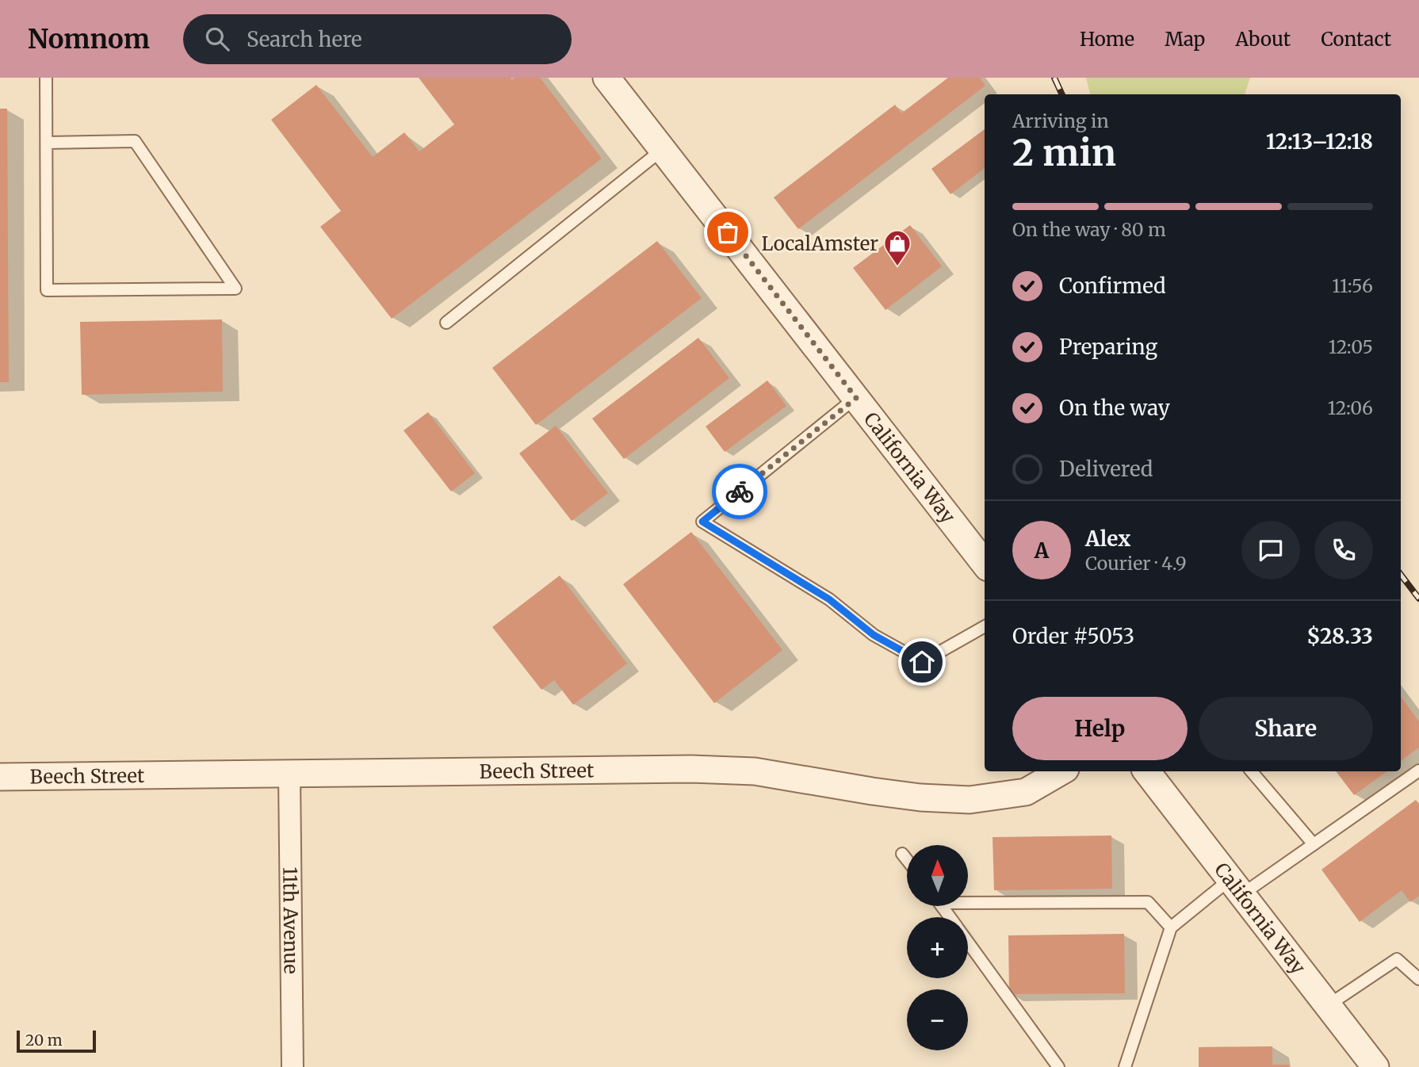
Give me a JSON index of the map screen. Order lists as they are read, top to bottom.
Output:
{
  "streets": {
    "street": ["California Way", "Beech Street", "11th Avenue"]
  },
  "crossings": [
    ["Beech Street", "11th Avenue"]
  ],
  "places": {
    "shop": ["LocalAmster"]
  },
  "scale_bar": "20 m",
  "north": "top",
  "page": {
    "header": "Nomnom",
    "search": "Search here",
    "nav": [
      "Home",
      "Map",
      "About",
      "Contact"
    ],
    "heading": ["2 min", "Arriving in", "12:13–12:18"],
    "panel": [
      "Alex",
      "Courier · 4.9",
      "Order #5053",
      "$28.33"
    ],
    "bar": "On the way · 80 m",
    "list": [
      ["Confirmed", "11:56"],
      ["Preparing", "12:05"],
      ["On the way", "12:06"],
      "Delivered"
    ],
    "round": "A",
    "buttons": ["Help", "Share"],
    "map_buttons": ["+", "−"],
    "scale": "20 m"
  }
}
